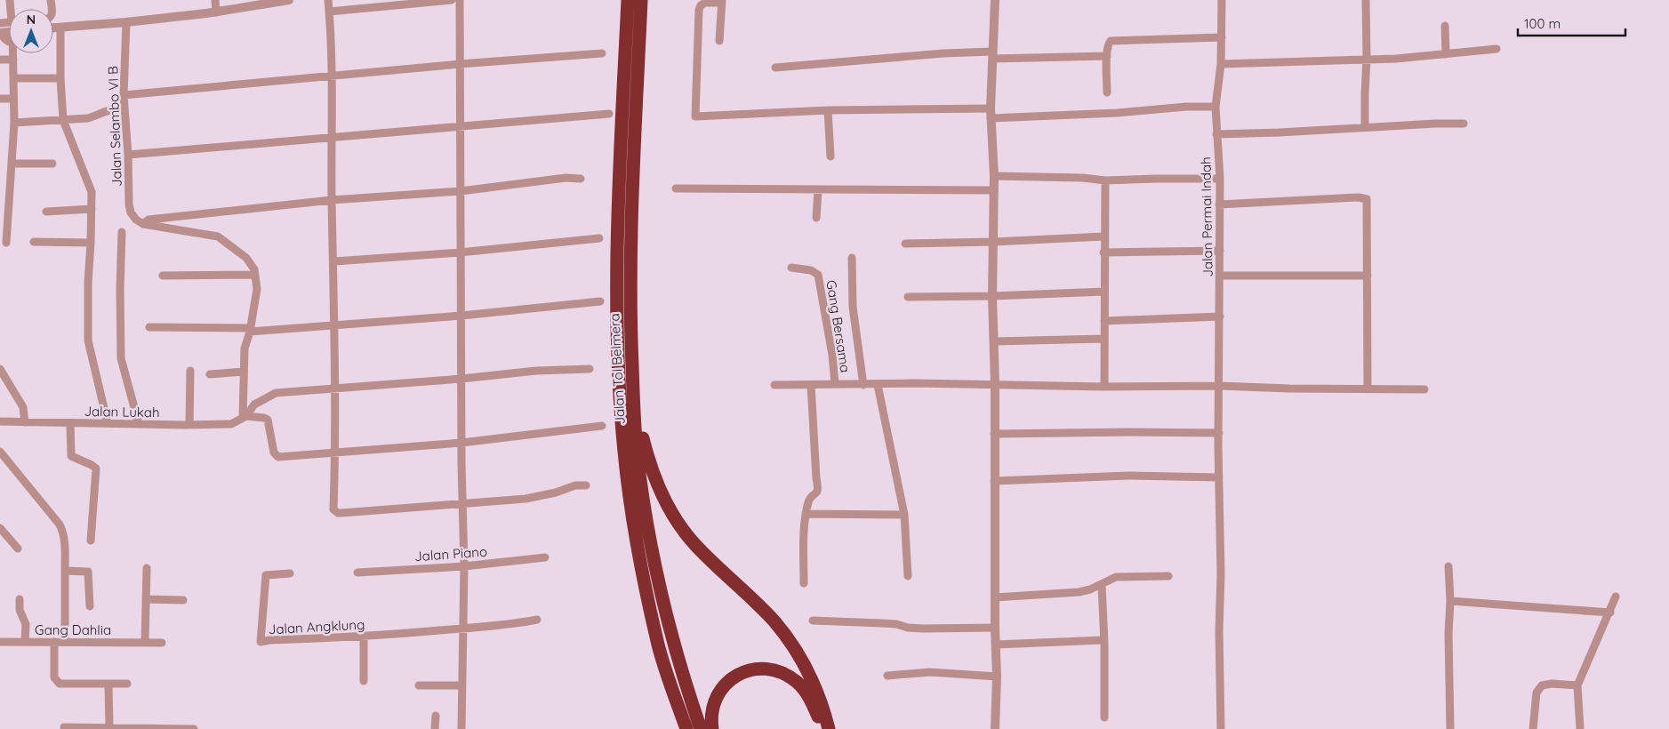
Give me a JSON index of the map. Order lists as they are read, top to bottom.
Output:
{
  "streets": {
    "highway": ["Jalan Tol Belmera"],
    "street": [
      "Jalan Selambo VI B",
      "Jalan Permai Indah",
      "Gang Bersama",
      "Jalan Lukah",
      "Jalan Piano",
      "Jalan Angklung",
      "Gang Dahlia"
    ]
  },
  "scale_bar": "100 m",
  "north": "top"
}
